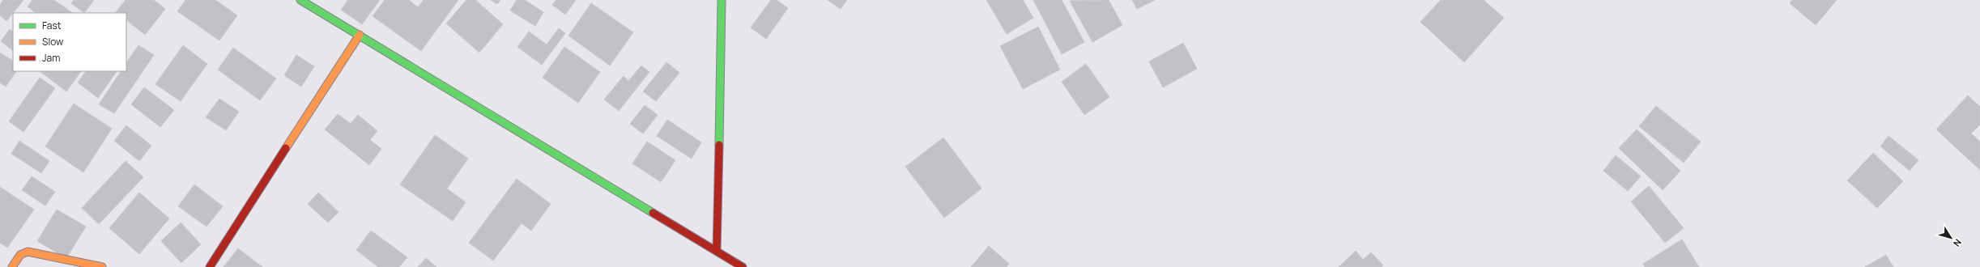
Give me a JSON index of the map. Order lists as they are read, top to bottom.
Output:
{
  "legend": ["Fast", "Slow", "Jam"],
  "north": "bottom right"
}
